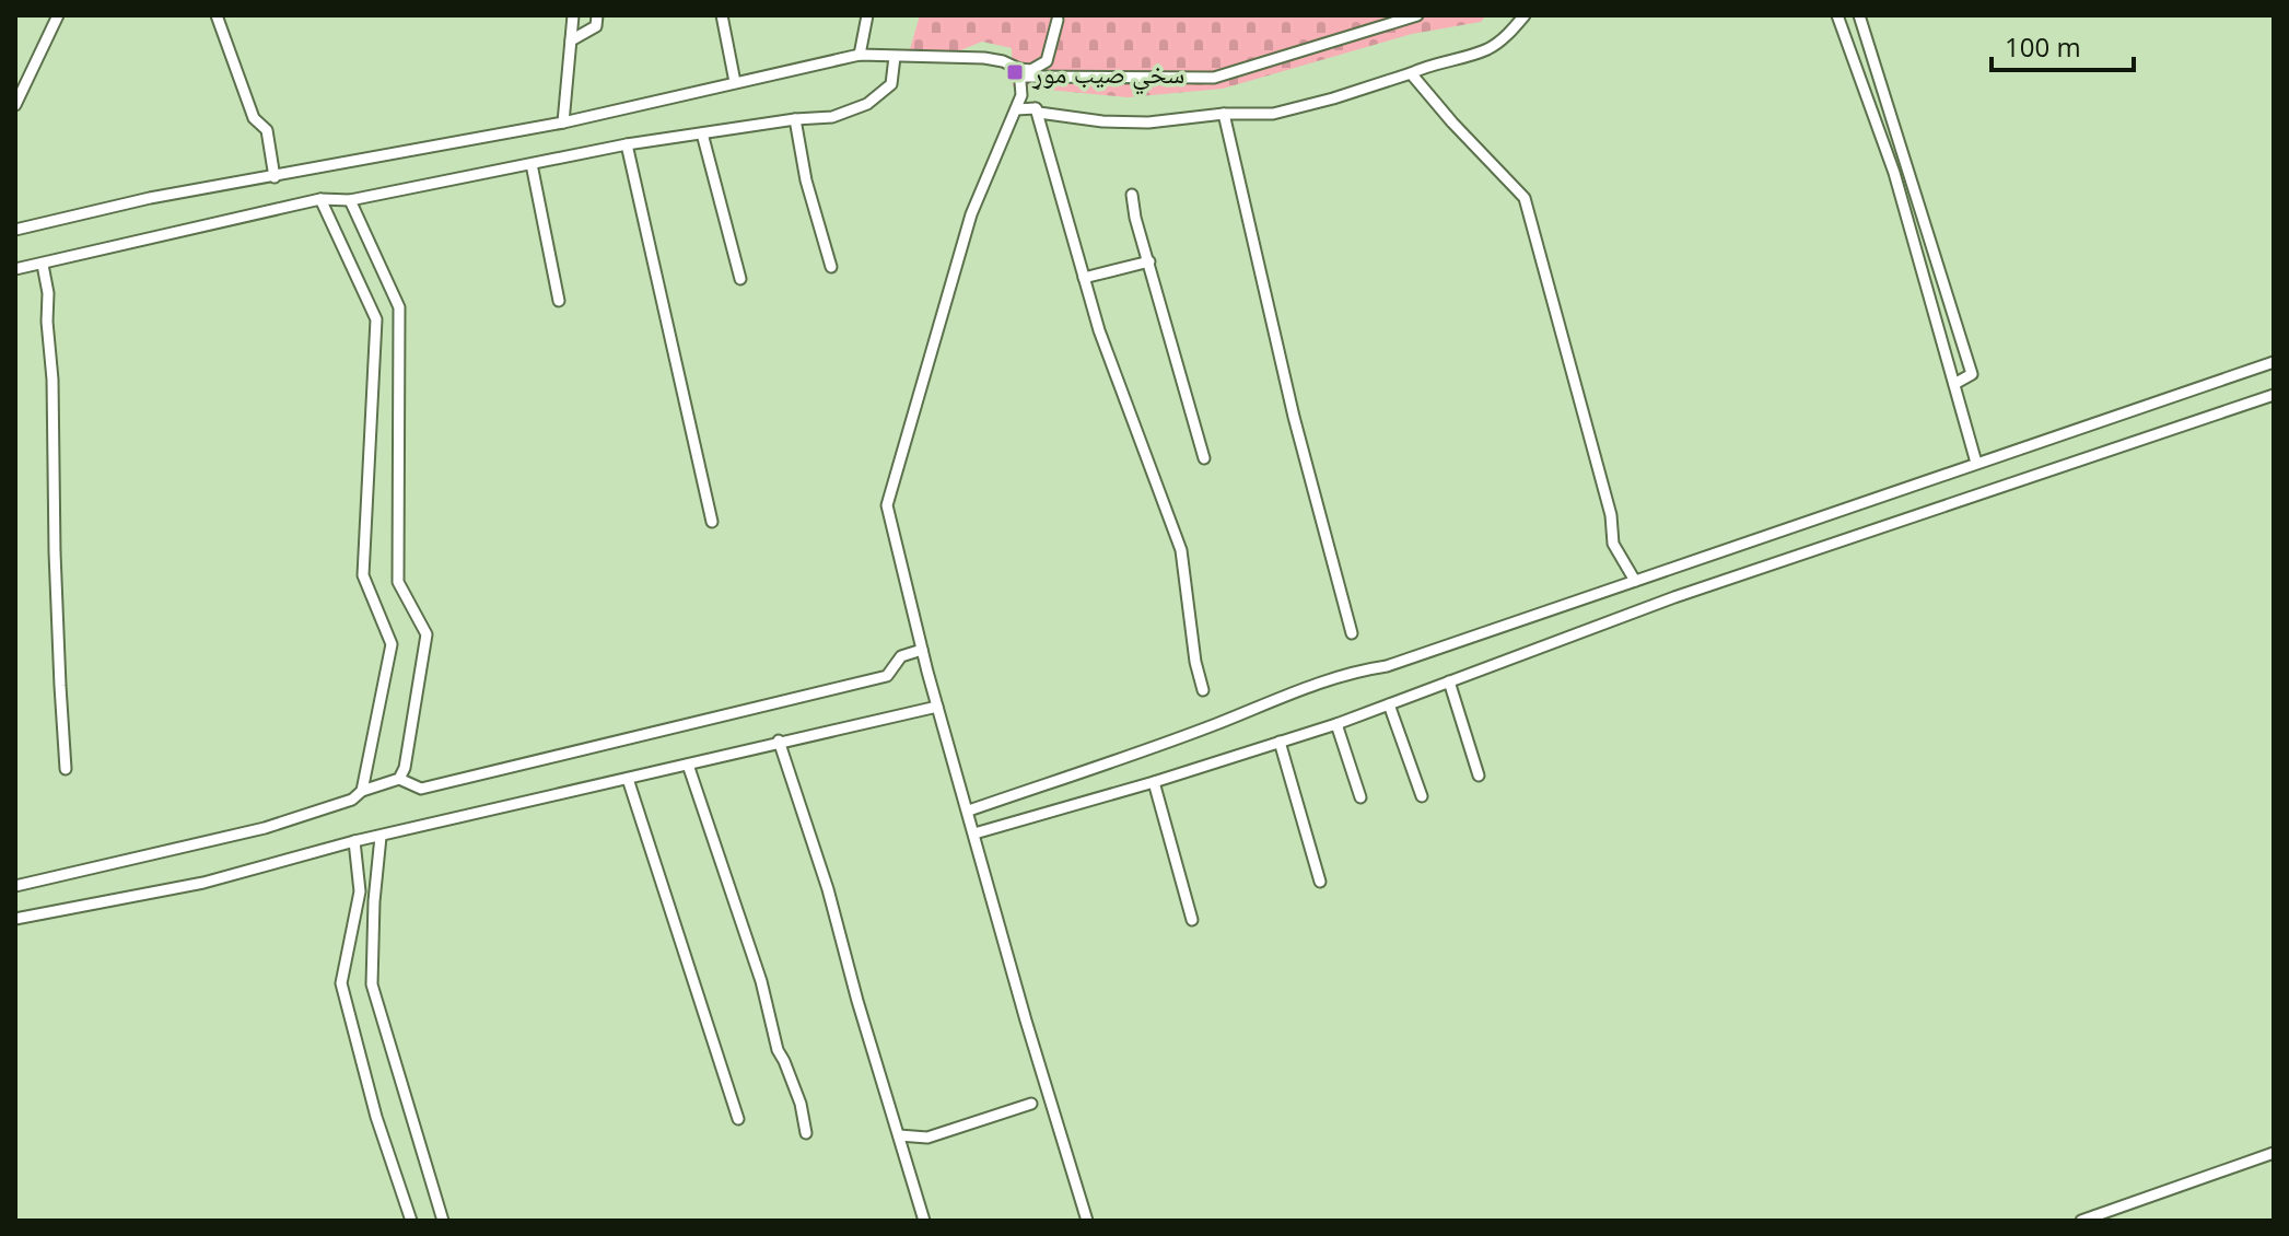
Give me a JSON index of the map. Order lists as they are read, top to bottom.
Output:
{
  "places": {
    "transit": ["سخي صیب موړ"]
  },
  "scale_bar": "100 m"
}
